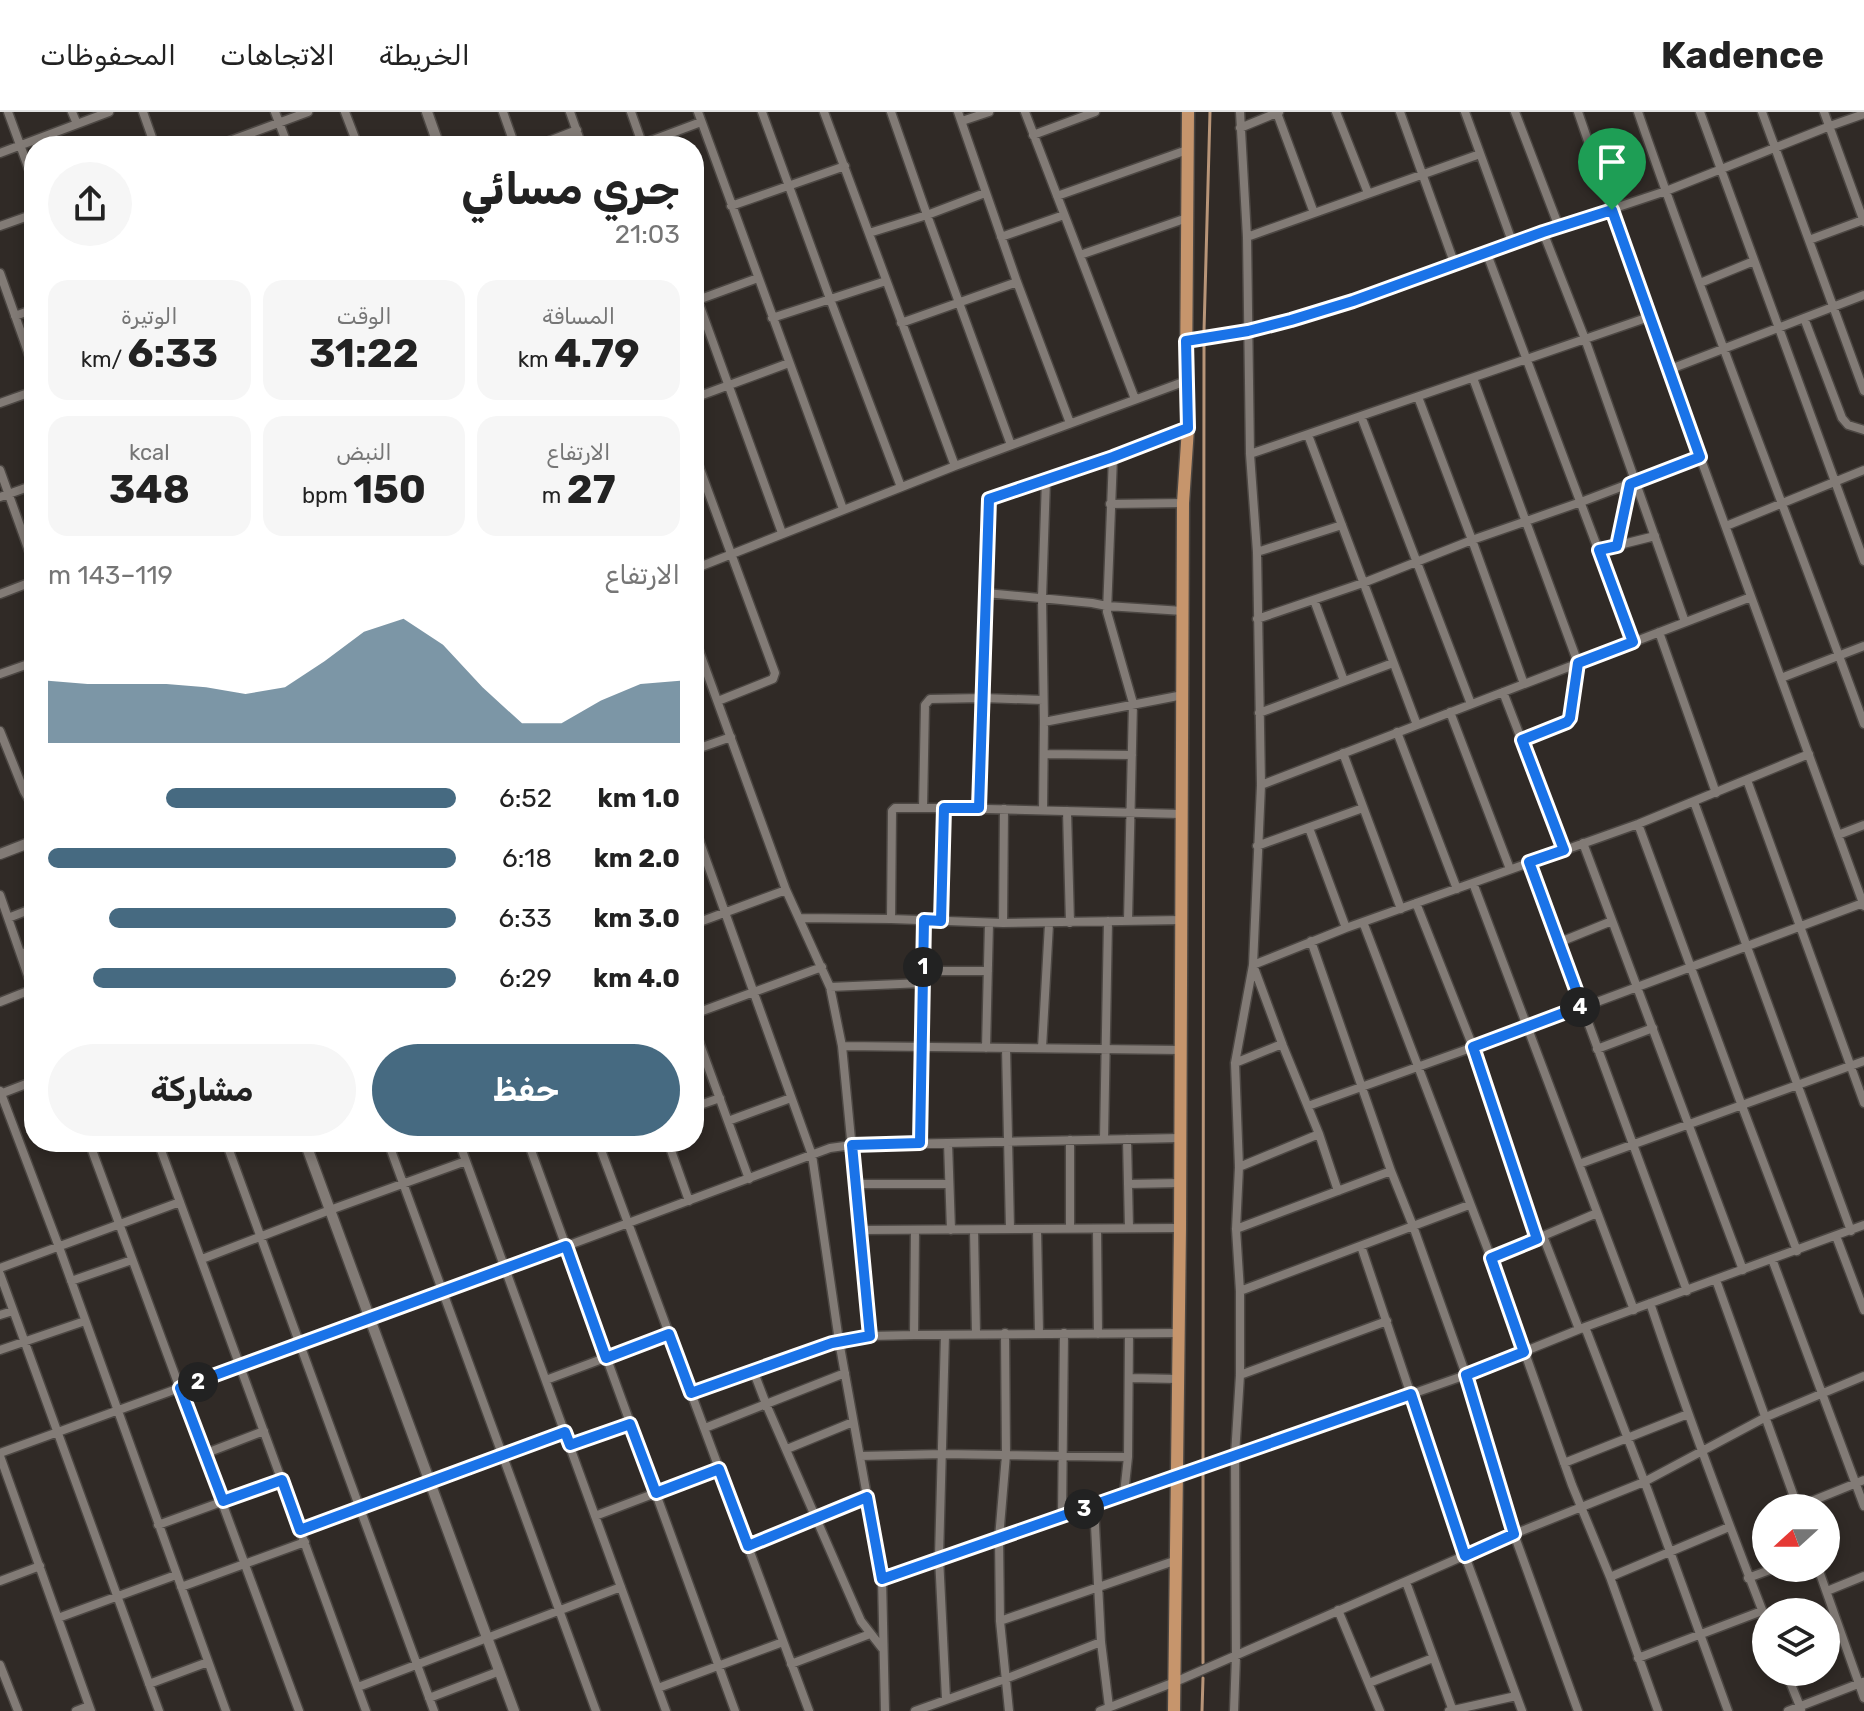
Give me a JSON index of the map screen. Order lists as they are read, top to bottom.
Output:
{
  "north": "left",
  "page": {
    "header": "Kadence",
    "nav": ["الخريطة", "الاتجاهات", "المحفوظات"],
    "heading": ["جري مسائي", "21:03"],
    "stats": [
      ["المسافة", "4.79 km"],
      ["الوقت", "31:22"],
      ["الوتيرة", "6:33 /km"],
      ["الارتفاع", "27 m"],
      ["النبض", "150 bpm"],
      ["kcal", "348"]
    ],
    "chart": ["الارتفاع", "119–143 m"],
    "list": [
      {
        "name": "1.0 km",
        "note": "6:52"
      },
      {
        "name": "2.0 km",
        "note": "6:18"
      },
      {
        "name": "3.0 km",
        "note": "6:33"
      },
      {
        "name": "4.0 km",
        "note": "6:29"
      }
    ],
    "pins": [
      "1",
      "4",
      "2",
      "3"
    ],
    "buttons": ["حفظ", "مشاركة"]
  }
}
